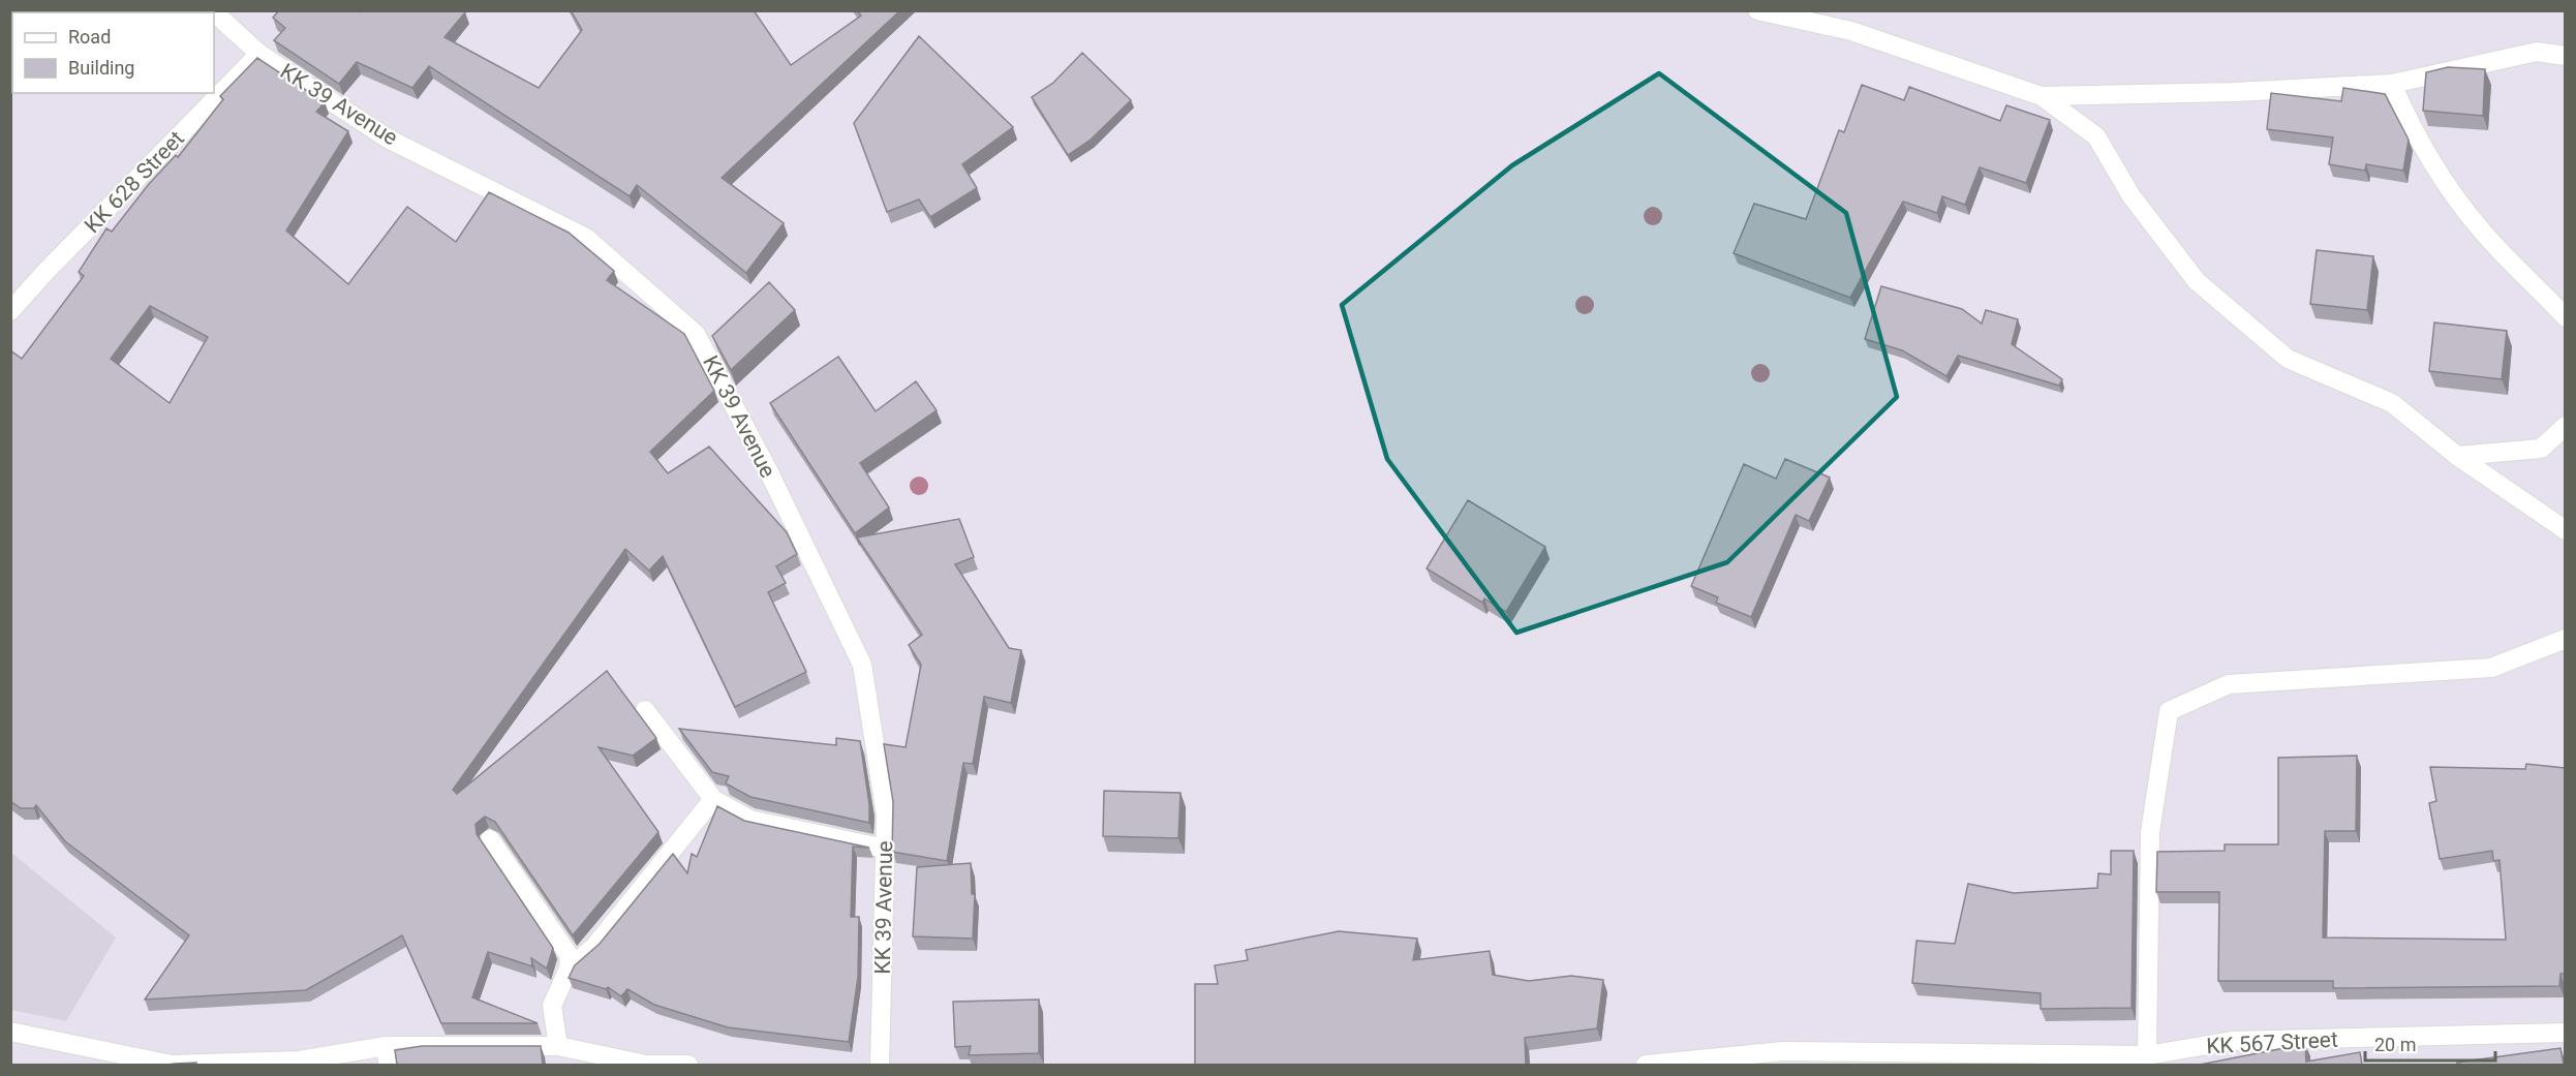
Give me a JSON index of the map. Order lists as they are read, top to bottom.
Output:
{
  "streets": {
    "street": ["KK 39 Avenue", "KK 628 Street", "KK 567 Street"]
  },
  "crossings": [
    ["KK 39 Avenue", "KK 628 Street"]
  ],
  "legend": ["Road", "Building"],
  "scale_bar": "20 m"
}
